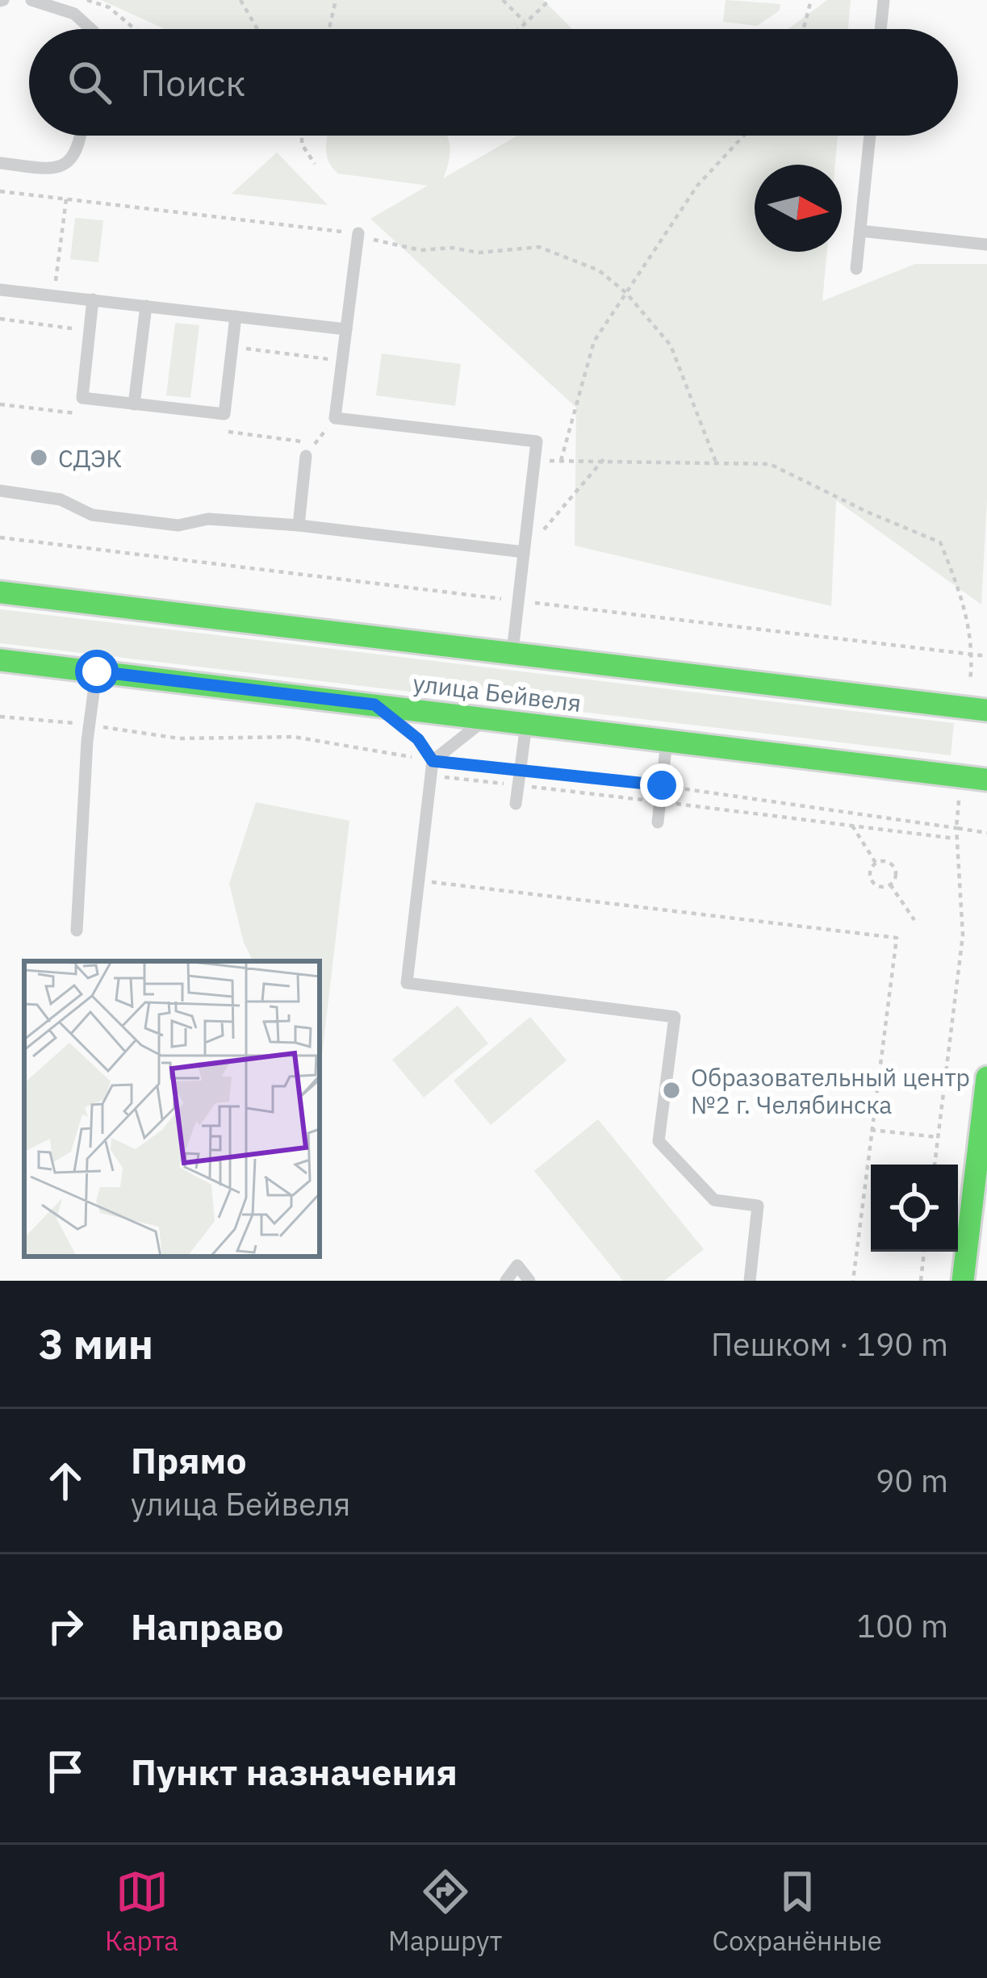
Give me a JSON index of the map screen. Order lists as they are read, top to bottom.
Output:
{
  "streets": {
    "main road": ["улица Бейвеля"]
  },
  "places": ["СДЭК", "Образовательный центр №2 г. Челябинска"],
  "north": "right",
  "page": {
    "search": "Поиск",
    "heading": ["3 мин", "Пешком · 190 m"],
    "list": [
      ["Прямо", "улица Бейвеля", "90 m"],
      ["Направо", "100 m"],
      "Пункт назначения"
    ],
    "nav": ["Карта", "Маршрут", "Сохранённые"]
  }
}
